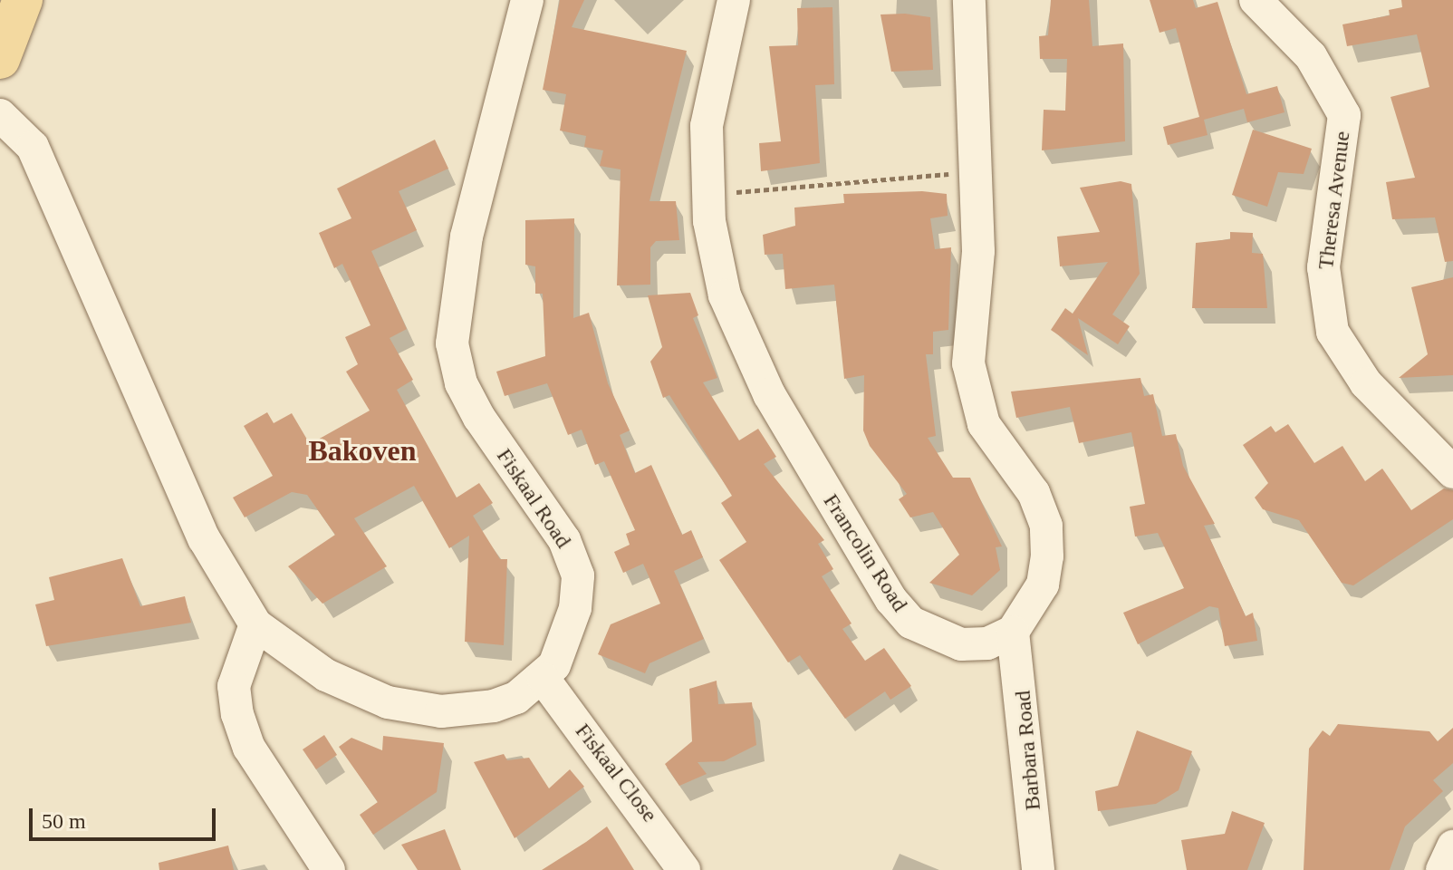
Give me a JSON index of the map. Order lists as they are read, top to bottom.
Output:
{
  "streets": {
    "street": [
      "Theresa Avenue",
      "Fiskaal Road",
      "Francolin Road",
      "Barbara Road",
      "Fiskaal Close"
    ]
  },
  "crossings": [
    ["Fiskaal Road", "Fiskaal Close"],
    ["Francolin Road", "Barbara Road"]
  ],
  "districts": ["Bakoven"],
  "scale_bar": "50 m"
}
